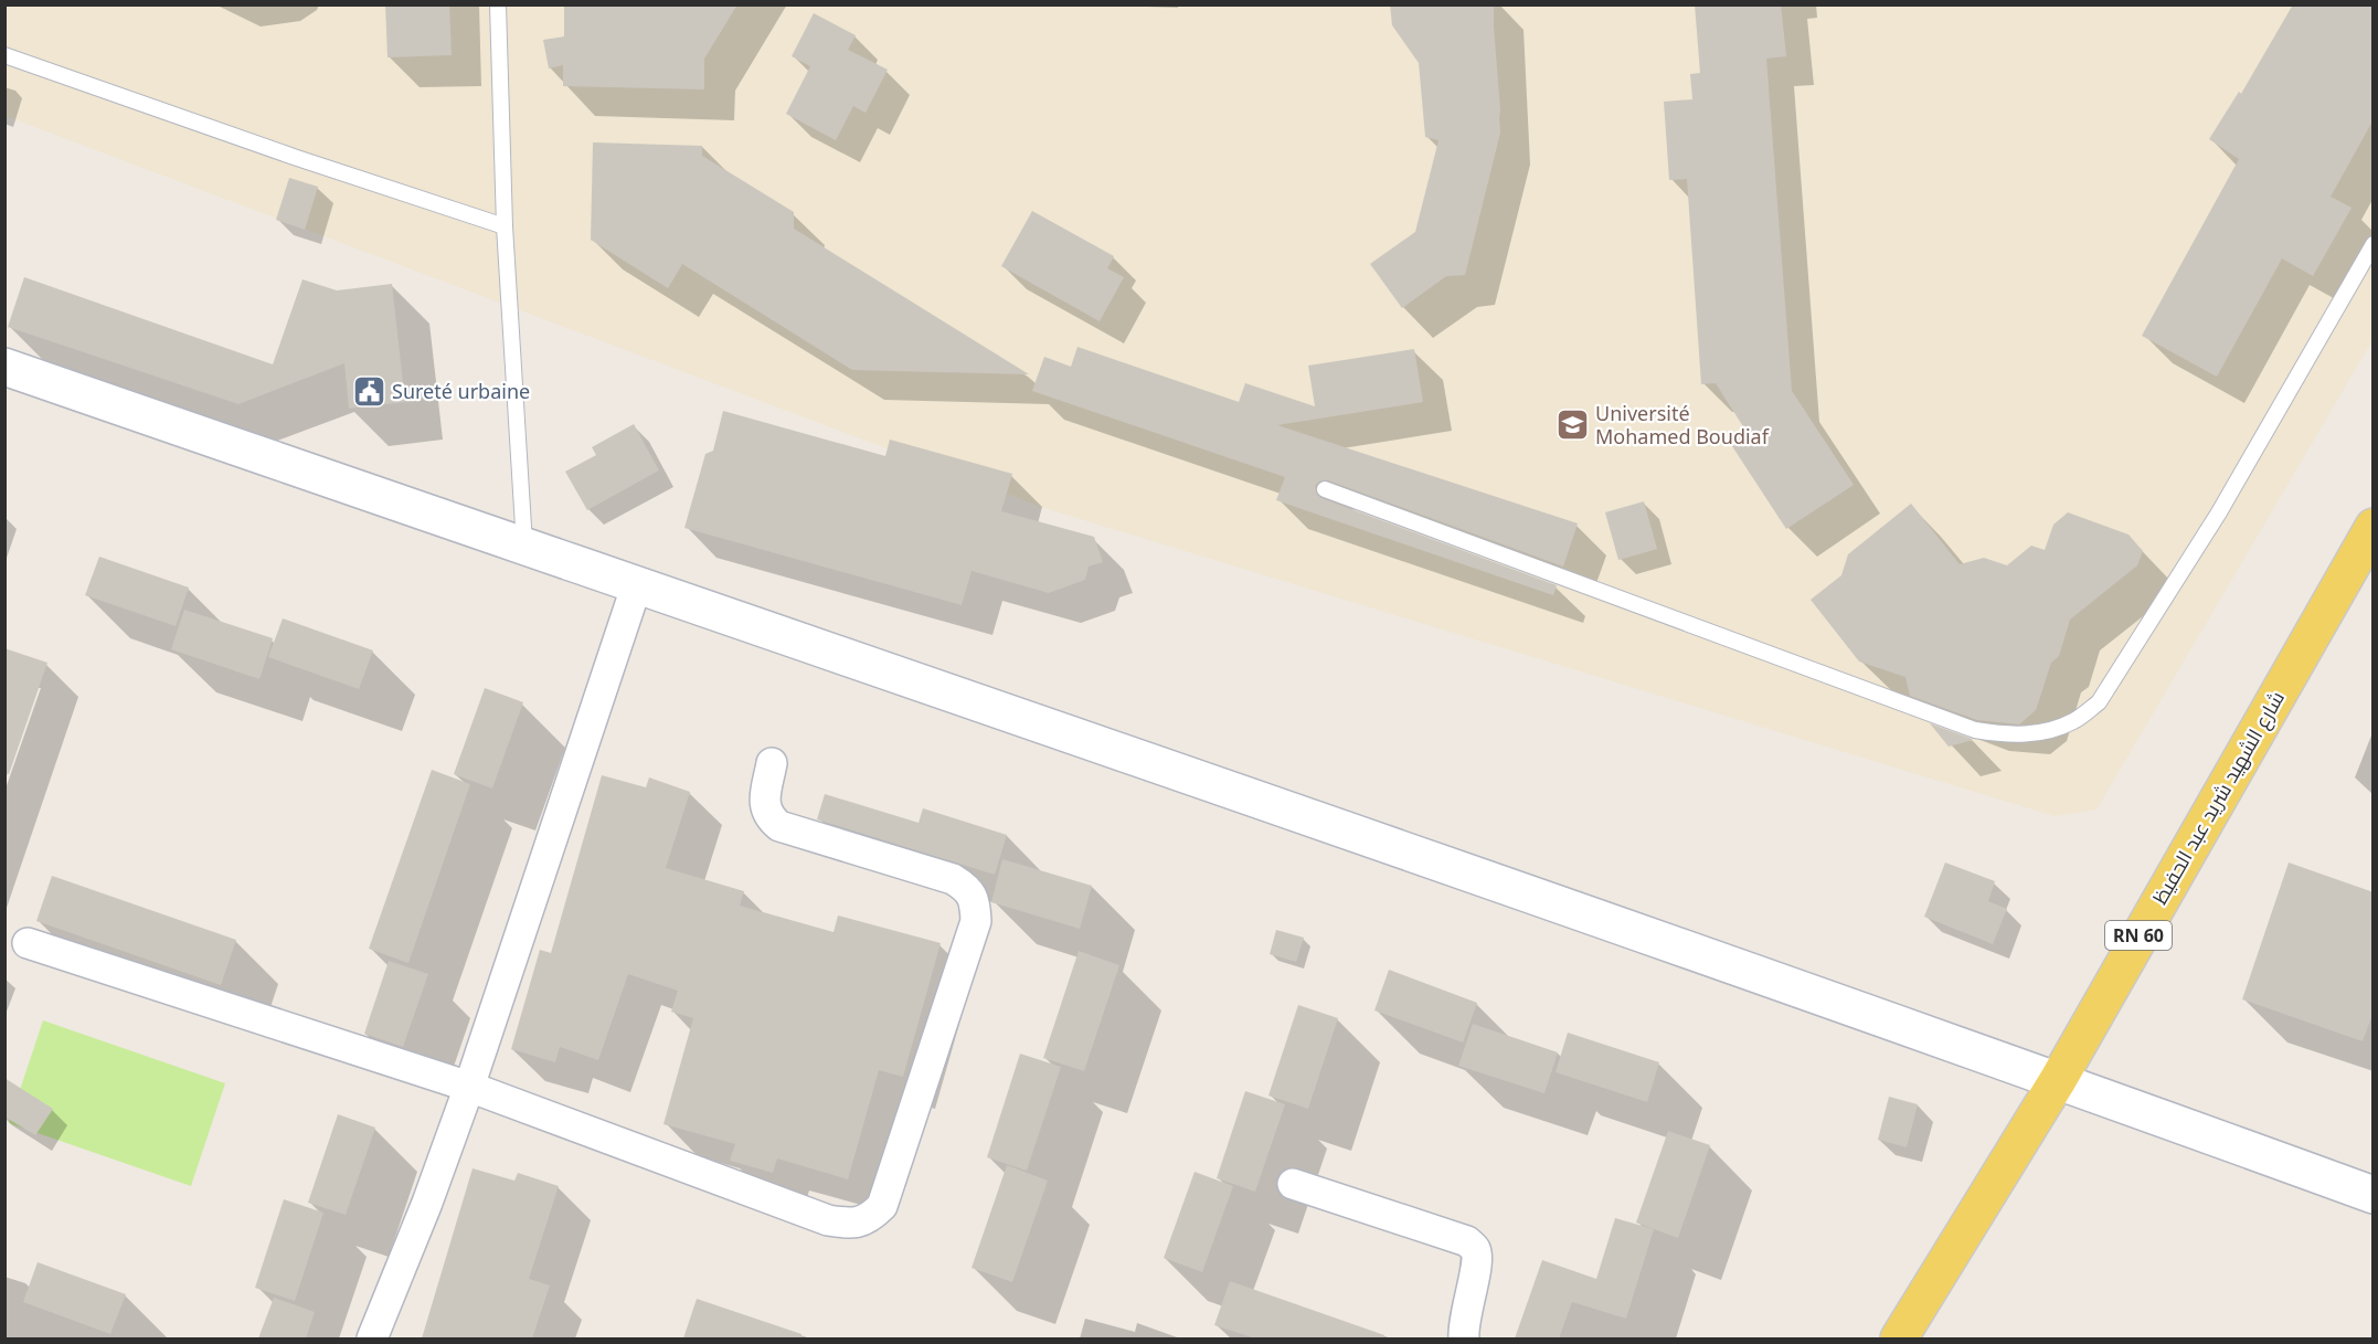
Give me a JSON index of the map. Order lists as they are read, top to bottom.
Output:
{
  "streets": {
    "main road": ["شارع الشهيد شريد عبد الحفيظ", "RN 60"]
  },
  "places": {
    "public building": ["Sureté urbaine"],
    "school or university": ["Université Mohamed Boudiaf"]
  }
}
